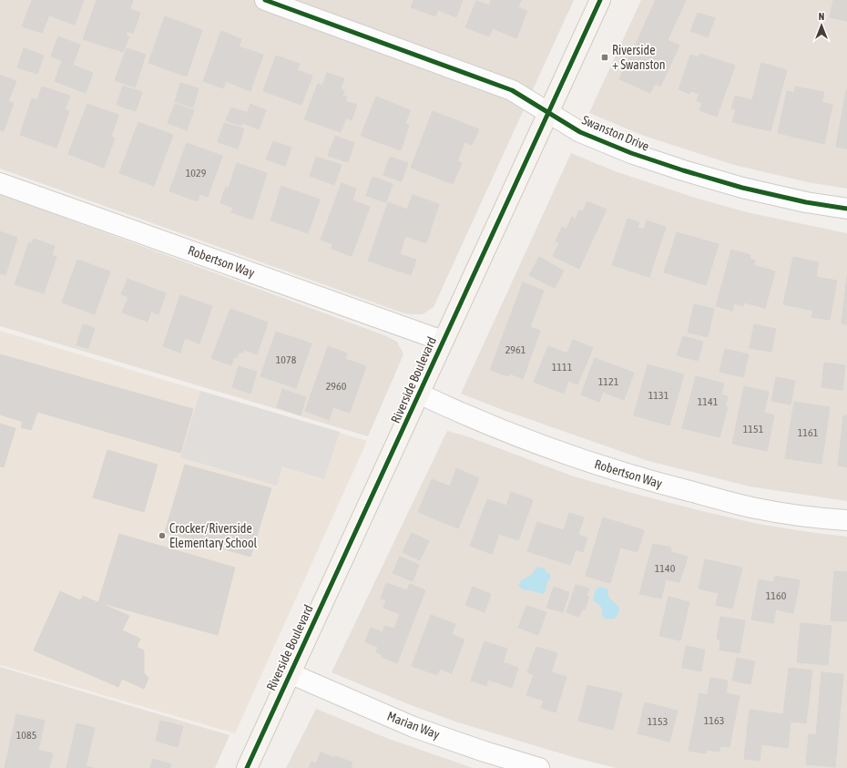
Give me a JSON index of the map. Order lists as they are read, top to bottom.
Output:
{
  "streets": {
    "main road": ["Riverside Boulevard"],
    "street": ["Swanston Drive", "Robertson Way", "Marian Way"]
  },
  "crossings": [
    ["Swanston Drive", "Riverside Boulevard"],
    ["Robertson Way", "Riverside Boulevard"],
    ["Riverside Boulevard", "Marian Way"]
  ],
  "places": {
    "transit": ["Riverside + Swanston"],
    "other": ["Crocker/Riverside Elementary School"]
  },
  "house_numbers": [
    "1029",
    "2961",
    "1078",
    "1111",
    "1121",
    "2960",
    "1131",
    "1141",
    "1151",
    "1161",
    "1140",
    "1160",
    "1163",
    "1153",
    "1085"
  ],
  "north": "top"
}
